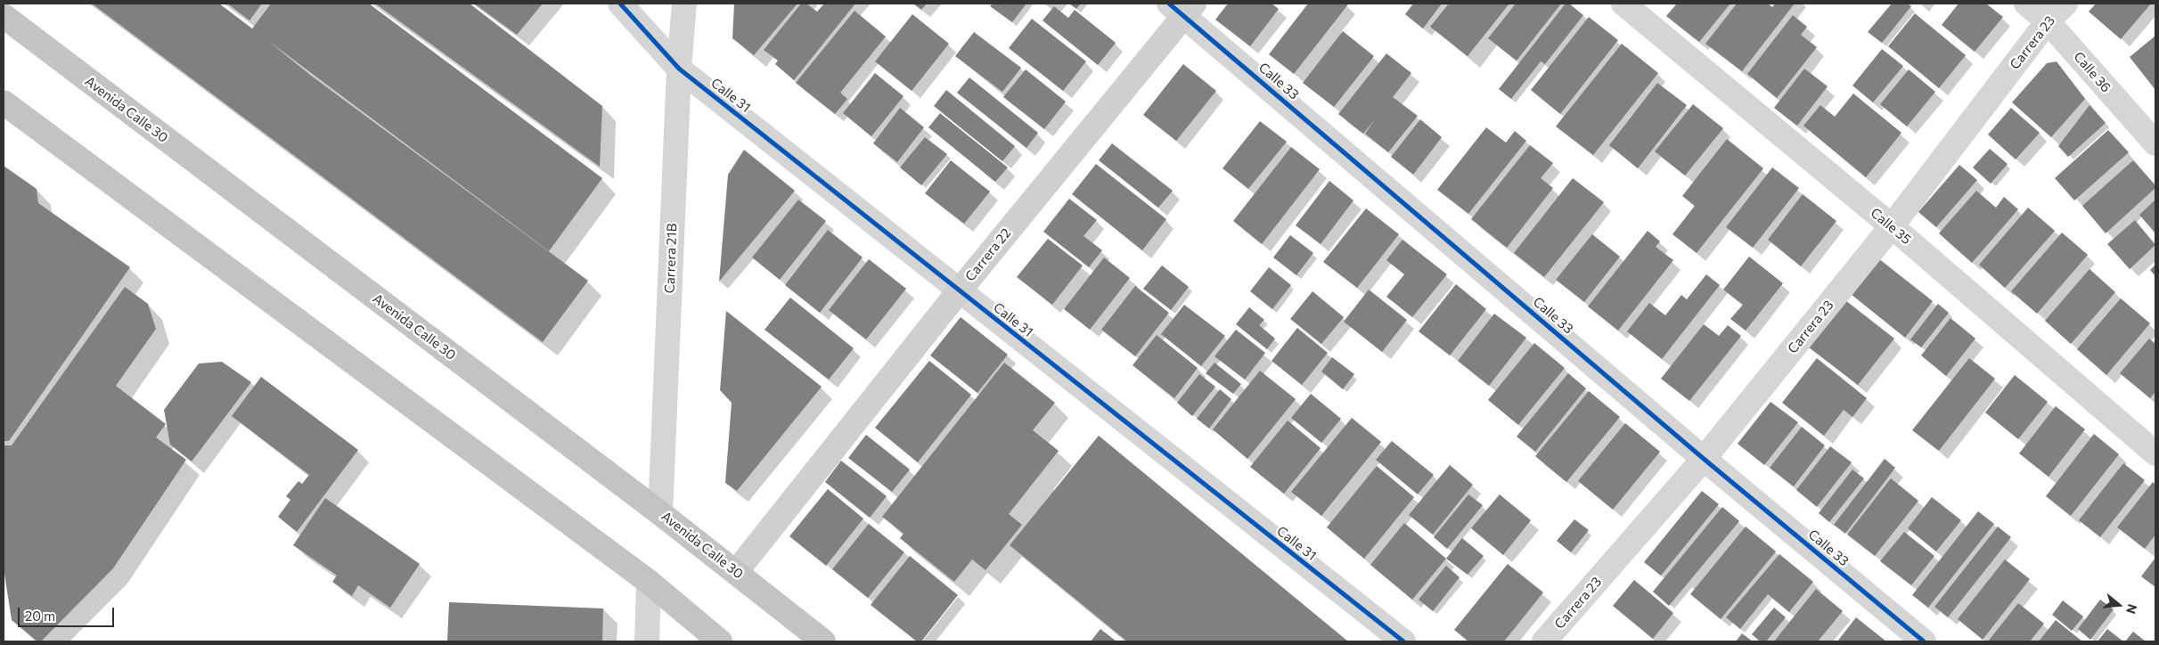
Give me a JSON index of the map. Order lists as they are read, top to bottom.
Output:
{
  "streets": {
    "highway": ["Avenida Calle 30"],
    "street": [
      "Carrera 23",
      "Calle 36",
      "Calle 33",
      "Calle 31",
      "Calle 35",
      "Carrera 22",
      "Carrera 21B"
    ]
  },
  "crossings": [
    ["Carrera 23", "Calle 36"],
    ["Carrera 23", "Calle 33"],
    ["Carrera 23", "Calle 35"],
    ["Calle 33", "Carrera 22"],
    ["Calle 31", "Carrera 22"],
    ["Calle 31", "Carrera 21B"],
    ["Avenida Calle 30", "Carrera 22"],
    ["Avenida Calle 30", "Carrera 21B"]
  ],
  "scale_bar": "20 m",
  "north": "right"
}
